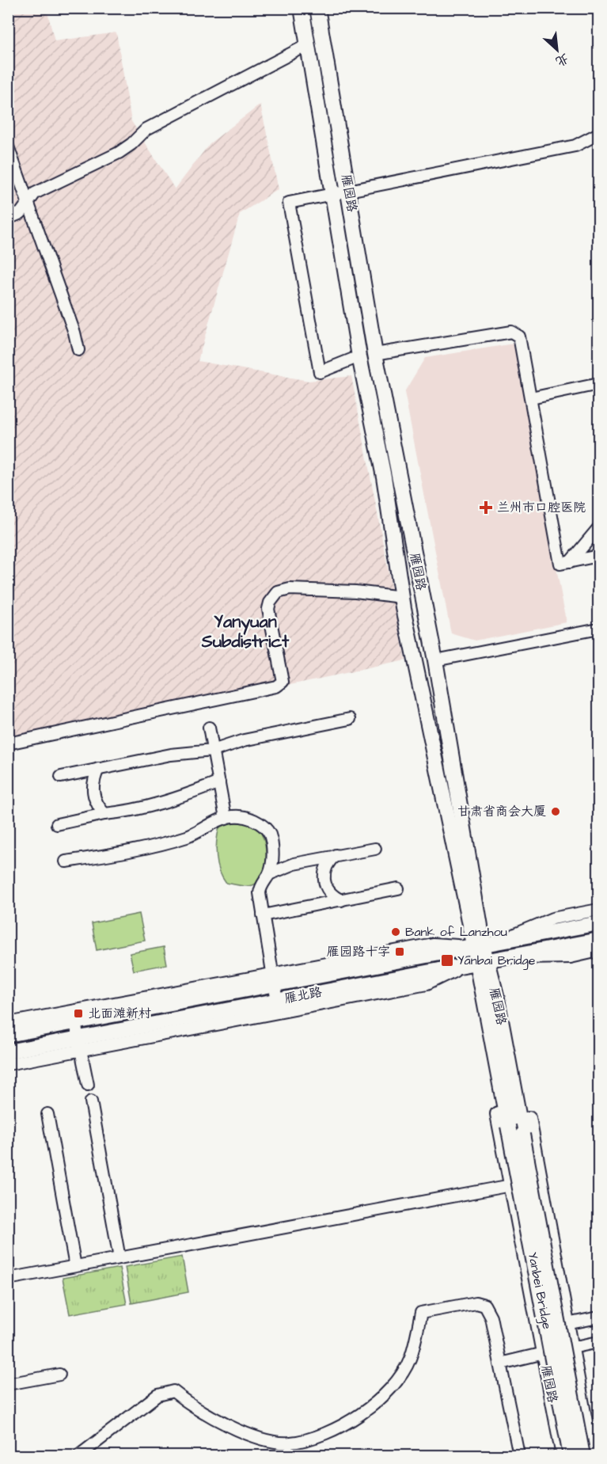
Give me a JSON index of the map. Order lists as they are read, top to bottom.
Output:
{
  "streets": {
    "main road": ["雁园路", "雁北路", "Yanbei Bridge"]
  },
  "crossings": [
    ["雁园路", "雁北路"],
    ["雁园路", "Yanbei Bridge"]
  ],
  "districts": ["Yanyuan Subdistrict"],
  "places": {
    "health": ["兰州市口腔医院"],
    "other": ["甘肃省商会大厦", "Bank of Lanzhou"],
    "transit": ["雁园路十字", "Yanbai Bridge", "北面滩新村"]
  },
  "north": "bottom right"
}
